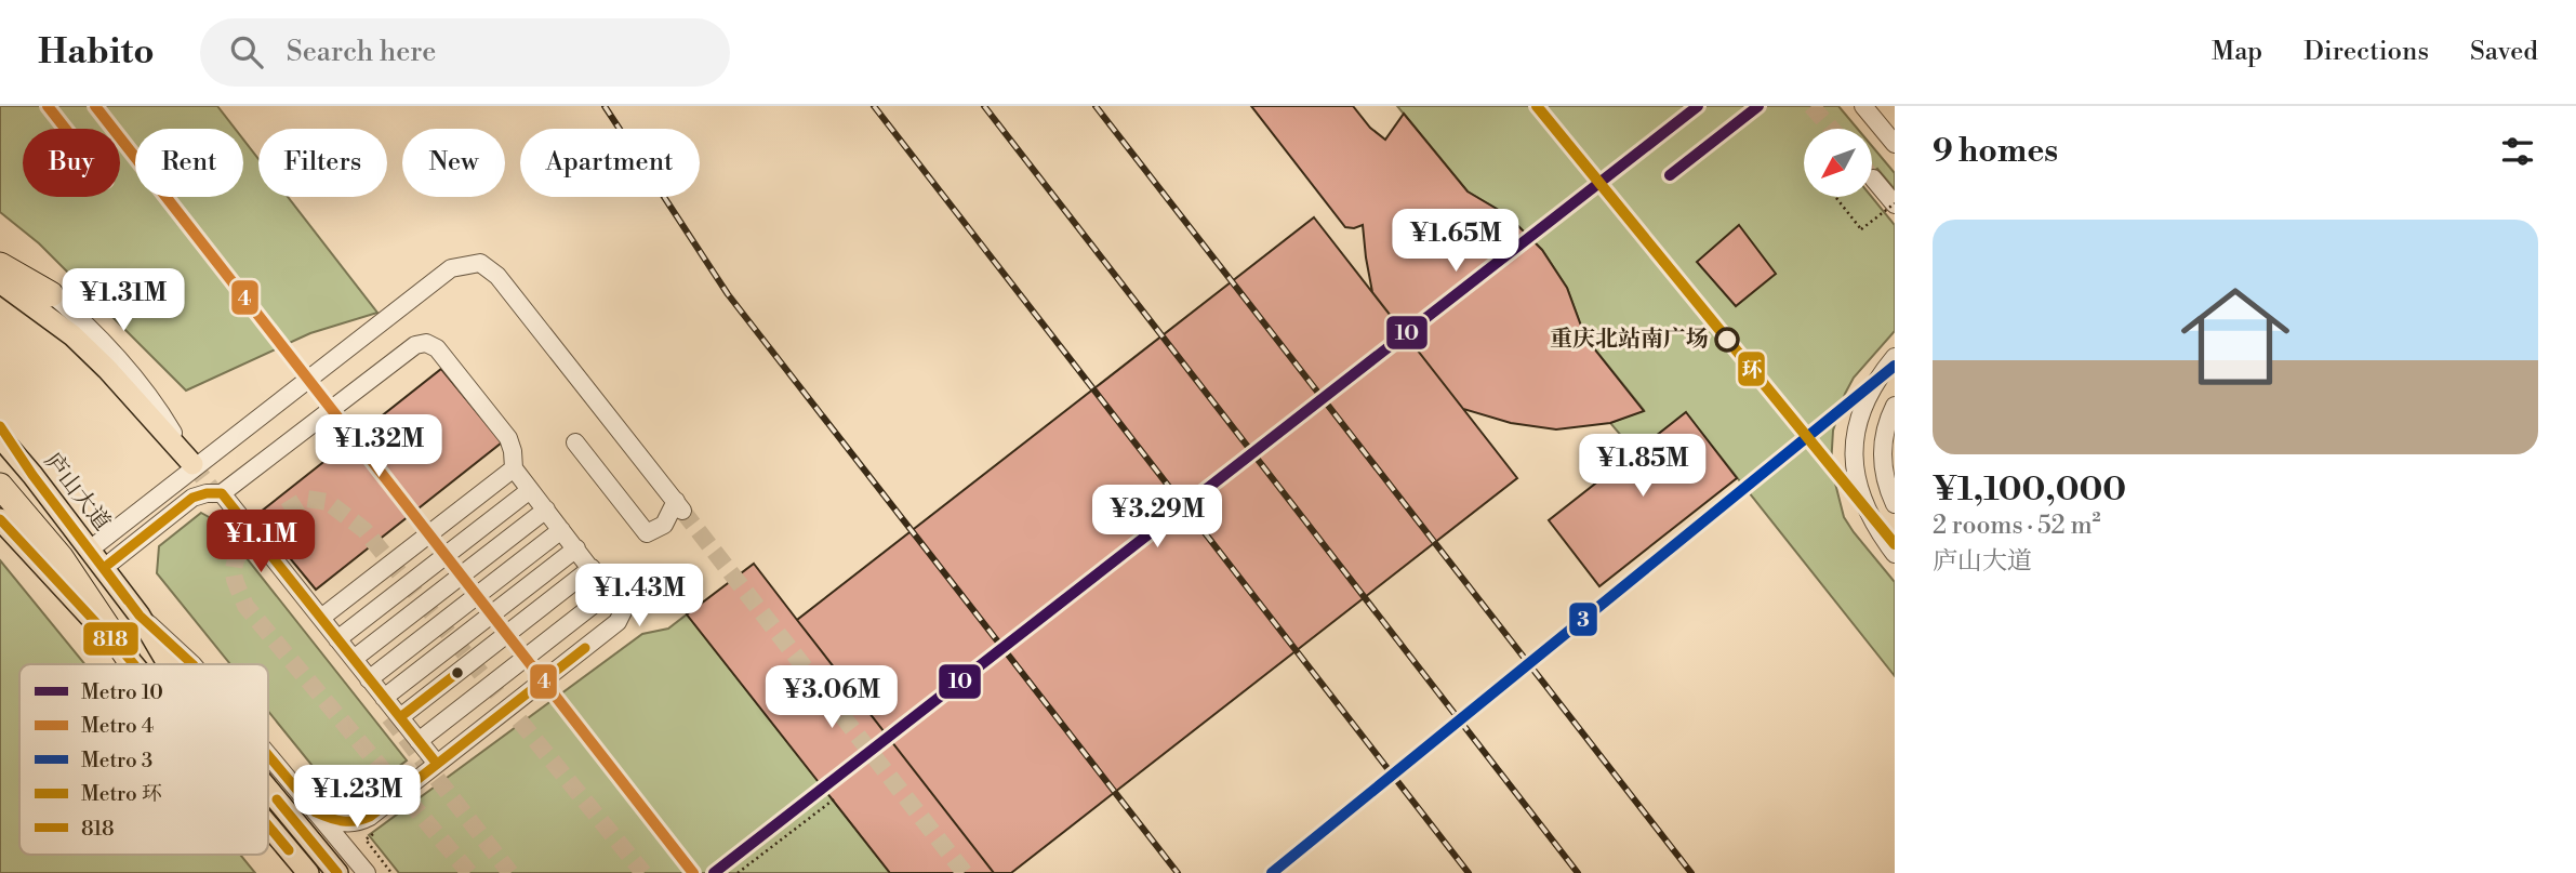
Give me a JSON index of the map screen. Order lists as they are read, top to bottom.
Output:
{
  "streets": {
    "main road": ["庐山大道"]
  },
  "places": ["重庆北站南广场"],
  "lines": [
    "metro line 10",
    "metro line 4",
    "metro line 环",
    "metro line 3",
    "transit line 818"
  ],
  "legend": [
    "Metro 10",
    "Metro 4",
    "Metro 3",
    "Metro 环",
    "818"
  ],
  "north": "bottom left",
  "page": {
    "header": "Habito",
    "search": "Search here",
    "nav": ["Map", "Directions", "Saved"],
    "heading": "9 homes",
    "chip": [
      "Buy",
      "Rent",
      "Filters",
      "New",
      "Apartment"
    ],
    "list": [
      {
        "name": "¥1,100,000",
        "note": "2 rooms · 52 m² · 庐山大道"
      }
    ],
    "price": [
      "¥1.65M",
      "¥1.31M",
      "¥1.32M",
      "¥1.85M",
      "¥3.29M",
      "¥1.1M",
      "¥1.43M",
      "¥3.06M",
      "¥1.23M"
    ]
  }
}
